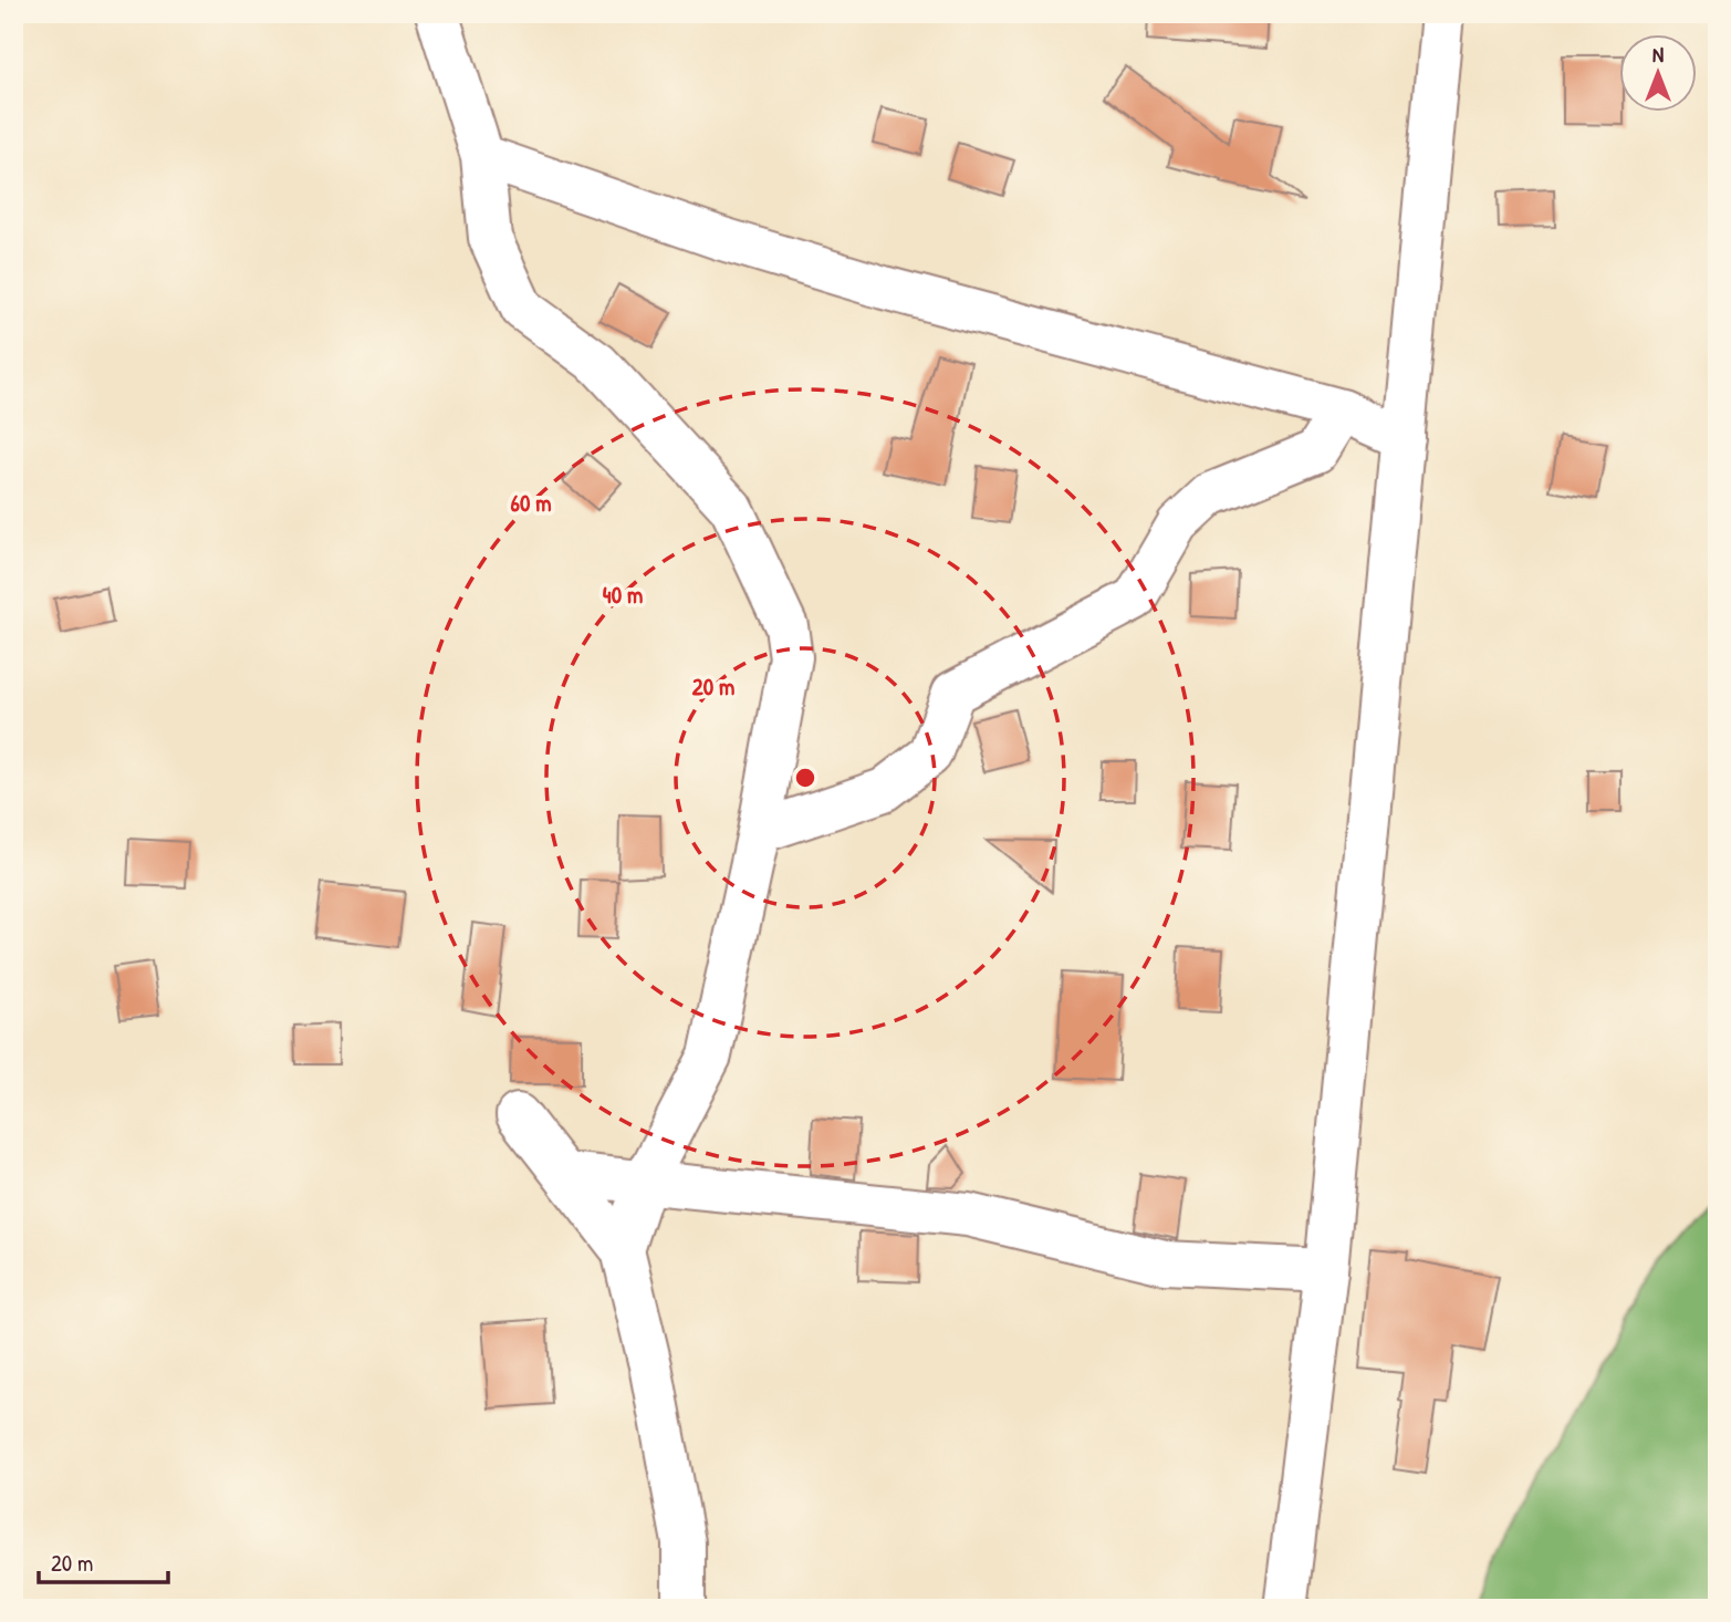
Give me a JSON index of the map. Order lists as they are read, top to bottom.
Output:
{
  "scale_bar": "20 m",
  "north": "top",
  "rings": ["60 m", "40 m", "20 m"]
}
